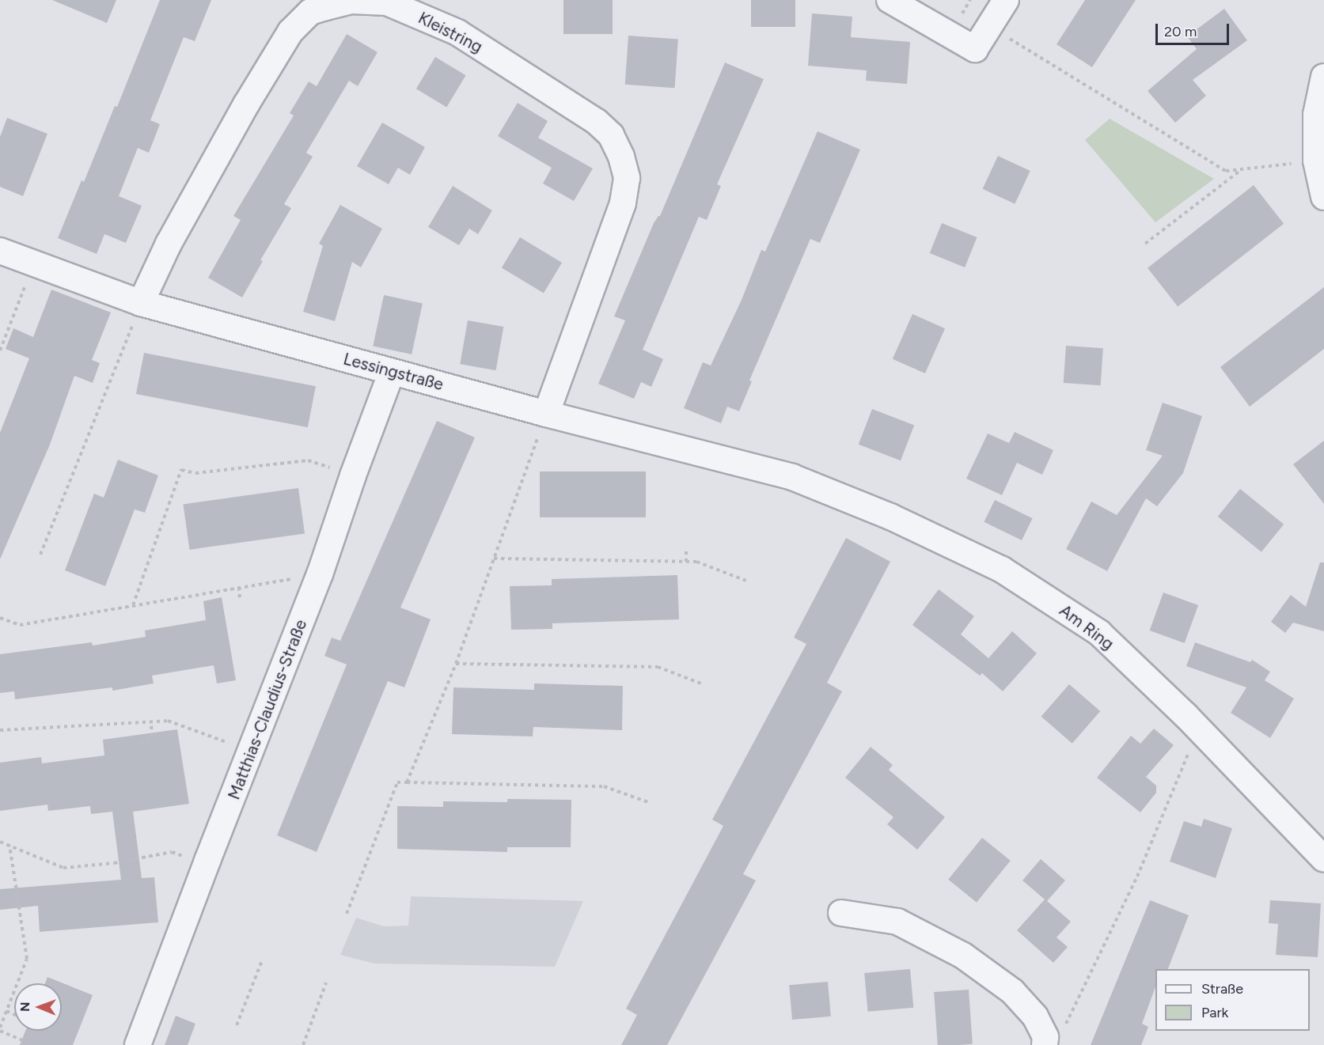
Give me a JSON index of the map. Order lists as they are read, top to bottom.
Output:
{
  "streets": {
    "street": [
      "Kleistring",
      "Lessingstraße",
      "Am Ring",
      "Matthias-Claudius-Straße"
    ]
  },
  "crossings": [
    ["Kleistring", "Lessingstraße"],
    ["Lessingstraße", "Am Ring"],
    ["Lessingstraße", "Matthias-Claudius-Straße"]
  ],
  "legend": ["Straße", "Park"],
  "scale_bar": "20 m",
  "north": "left"
}
